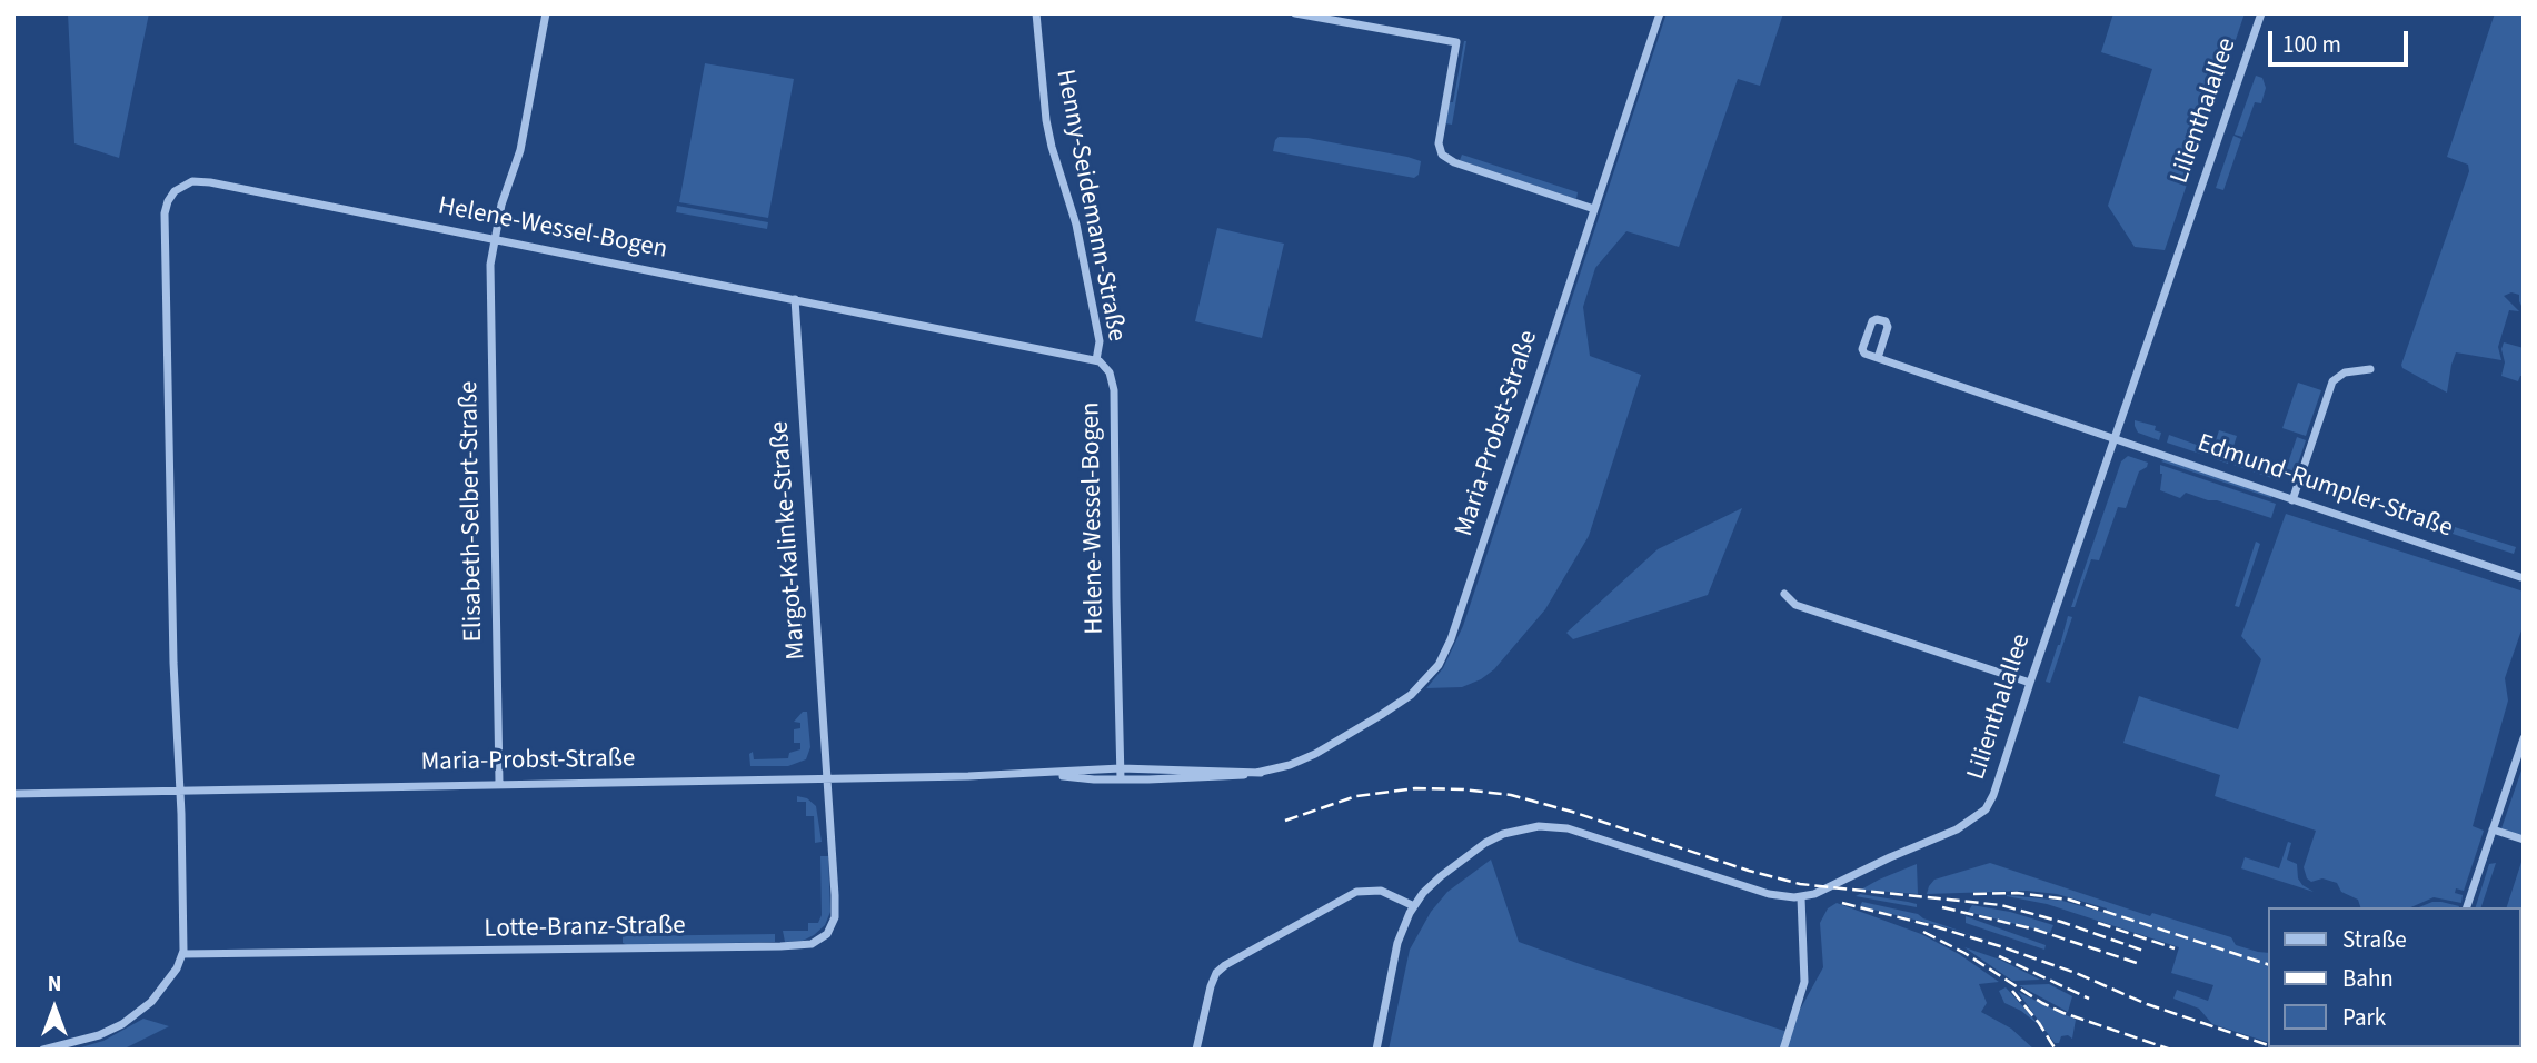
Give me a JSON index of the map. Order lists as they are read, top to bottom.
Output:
{
  "streets": {
    "street": [
      "Lilienthalallee",
      "Henny-Seidemann-Straße",
      "Helene-Wessel-Bogen",
      "Maria-Probst-Straße",
      "Edmund-Rumpler-Straße",
      "Elisabeth-Selbert-Straße",
      "Margot-Kalinke-Straße",
      "Lotte-Branz-Straße"
    ]
  },
  "crossings": [
    ["Lilienthalallee", "Edmund-Rumpler-Straße"],
    ["Henny-Seidemann-Straße", "Helene-Wessel-Bogen"],
    ["Helene-Wessel-Bogen", "Maria-Probst-Straße"],
    ["Helene-Wessel-Bogen", "Elisabeth-Selbert-Straße"],
    ["Helene-Wessel-Bogen", "Margot-Kalinke-Straße"],
    ["Helene-Wessel-Bogen", "Lotte-Branz-Straße"],
    ["Maria-Probst-Straße", "Elisabeth-Selbert-Straße"],
    ["Maria-Probst-Straße", "Margot-Kalinke-Straße"],
    ["Maria-Probst-Straße", "Lotte-Branz-Straße"],
    ["Margot-Kalinke-Straße", "Lotte-Branz-Straße"]
  ],
  "legend": ["Straße", "Bahn", "Park"],
  "scale_bar": "100 m",
  "north": "top"
}
